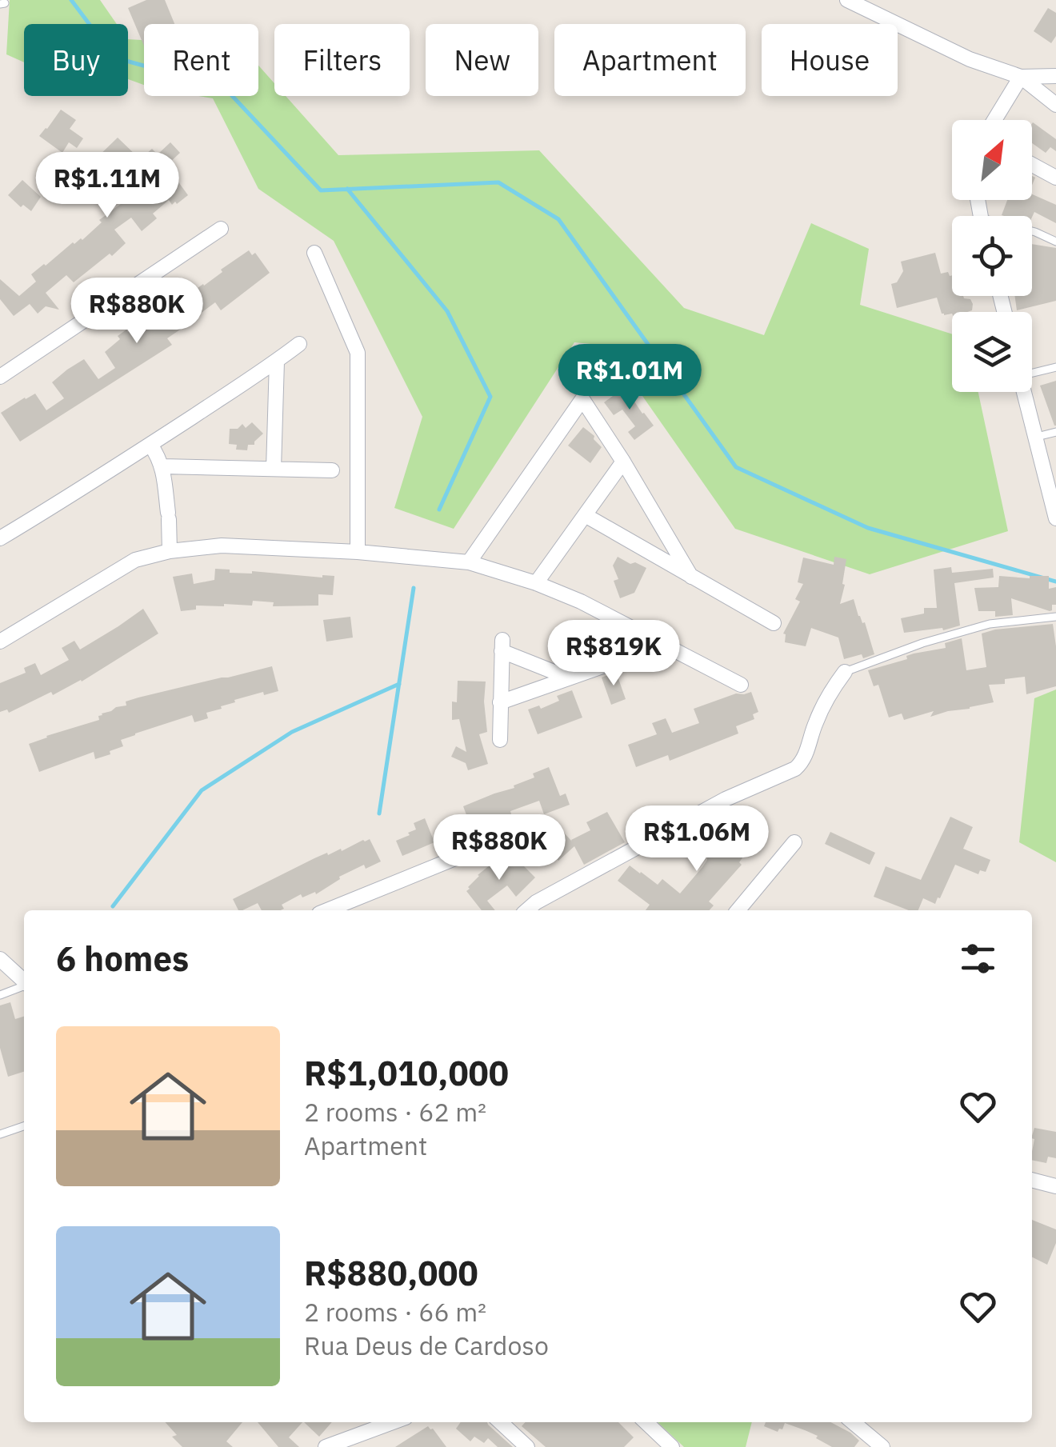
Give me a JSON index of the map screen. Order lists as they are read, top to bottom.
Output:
{
  "north": "top right",
  "page": {
    "chip": [
      "Buy",
      "Rent",
      "Filters",
      "New",
      "Apartment",
      "House"
    ],
    "price": [
      "R$1.11M",
      "R$880K",
      "R$1.01M",
      "R$819K",
      "R$1.06M",
      "R$880K"
    ],
    "heading": "6 homes",
    "list": [
      {
        "name": "R$1,010,000",
        "note": "2 rooms · 62 m² · Apartment"
      },
      {
        "name": "R$880,000",
        "note": "2 rooms · 66 m² · Rua Deus de Cardoso"
      }
    ]
  }
}
